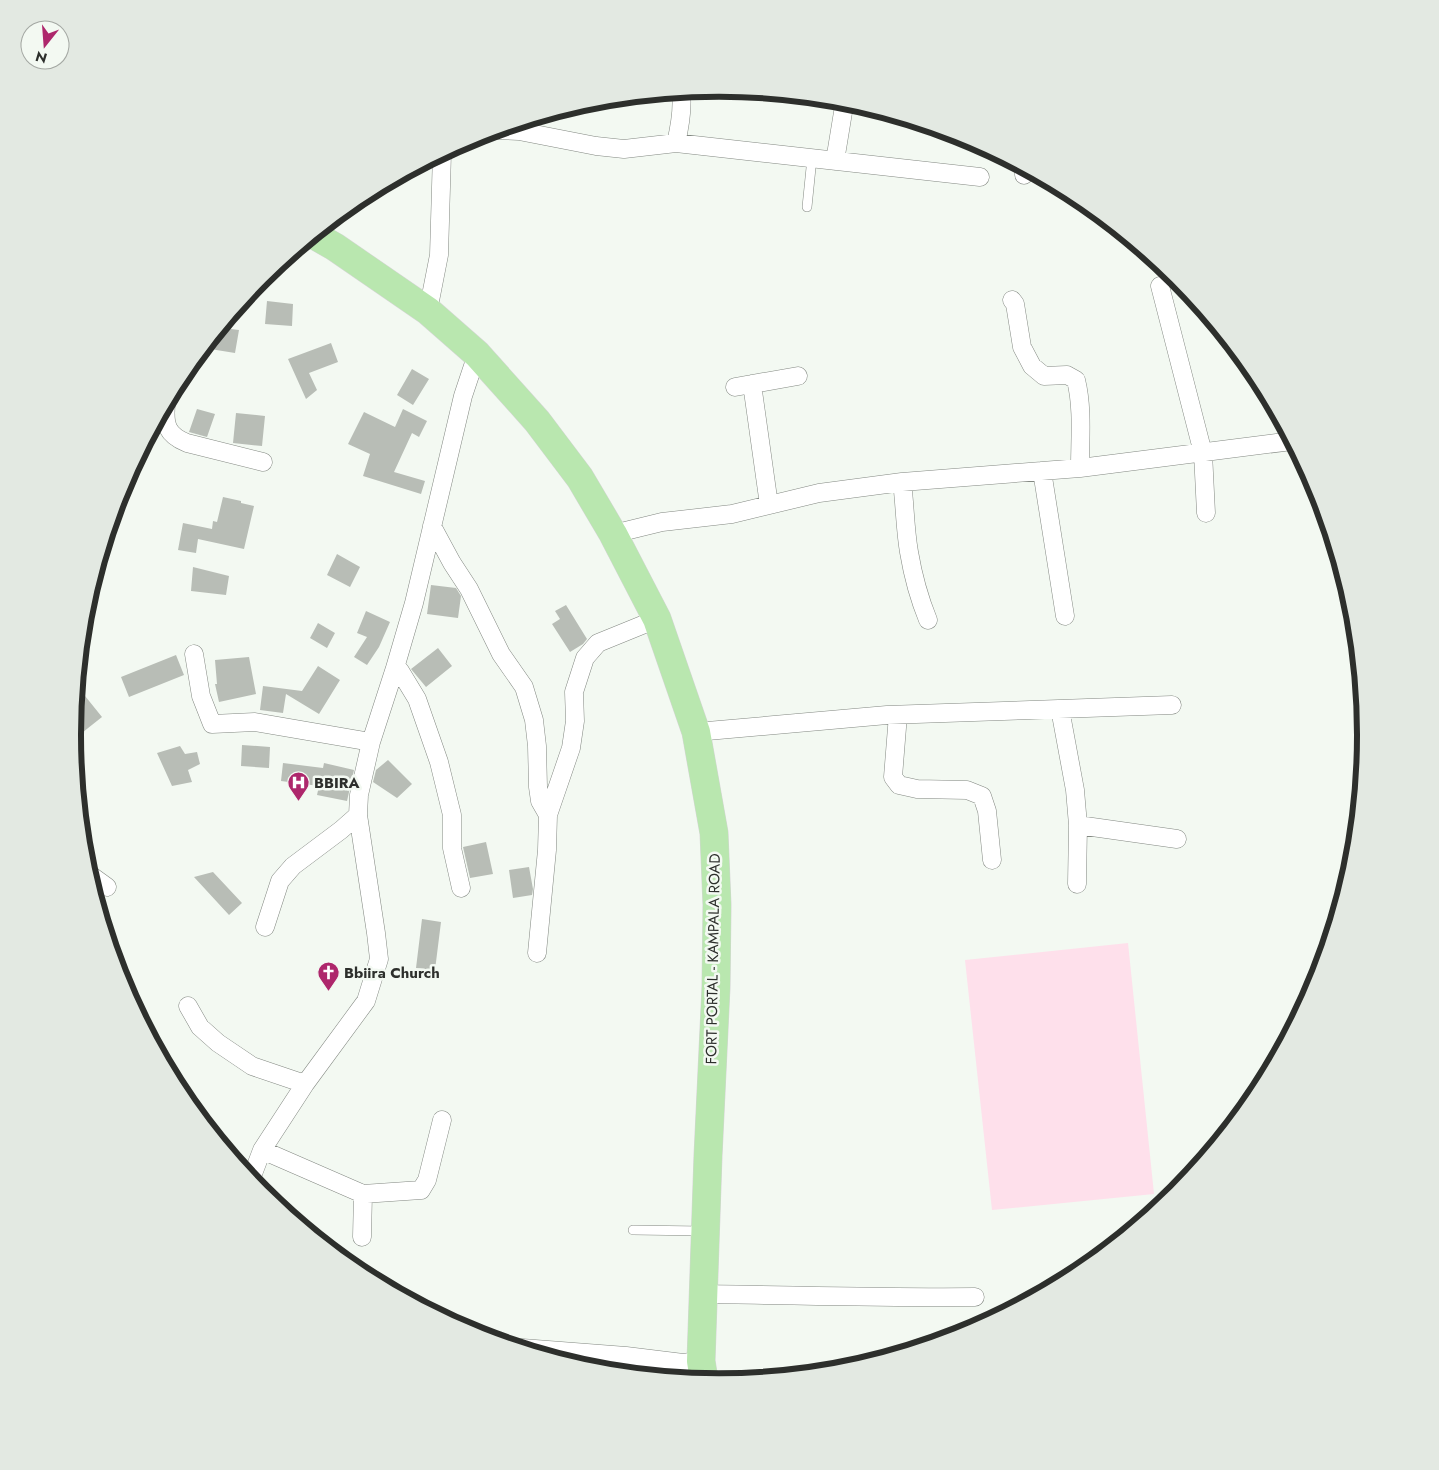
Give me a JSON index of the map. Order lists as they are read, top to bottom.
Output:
{
  "streets": {
    "main road": ["FORT PORTAL - KAMPALA ROAD"]
  },
  "places": {
    "hospital": ["BBIRA"],
    "church": ["Bbiira Church"]
  },
  "north": "bottom"
}
